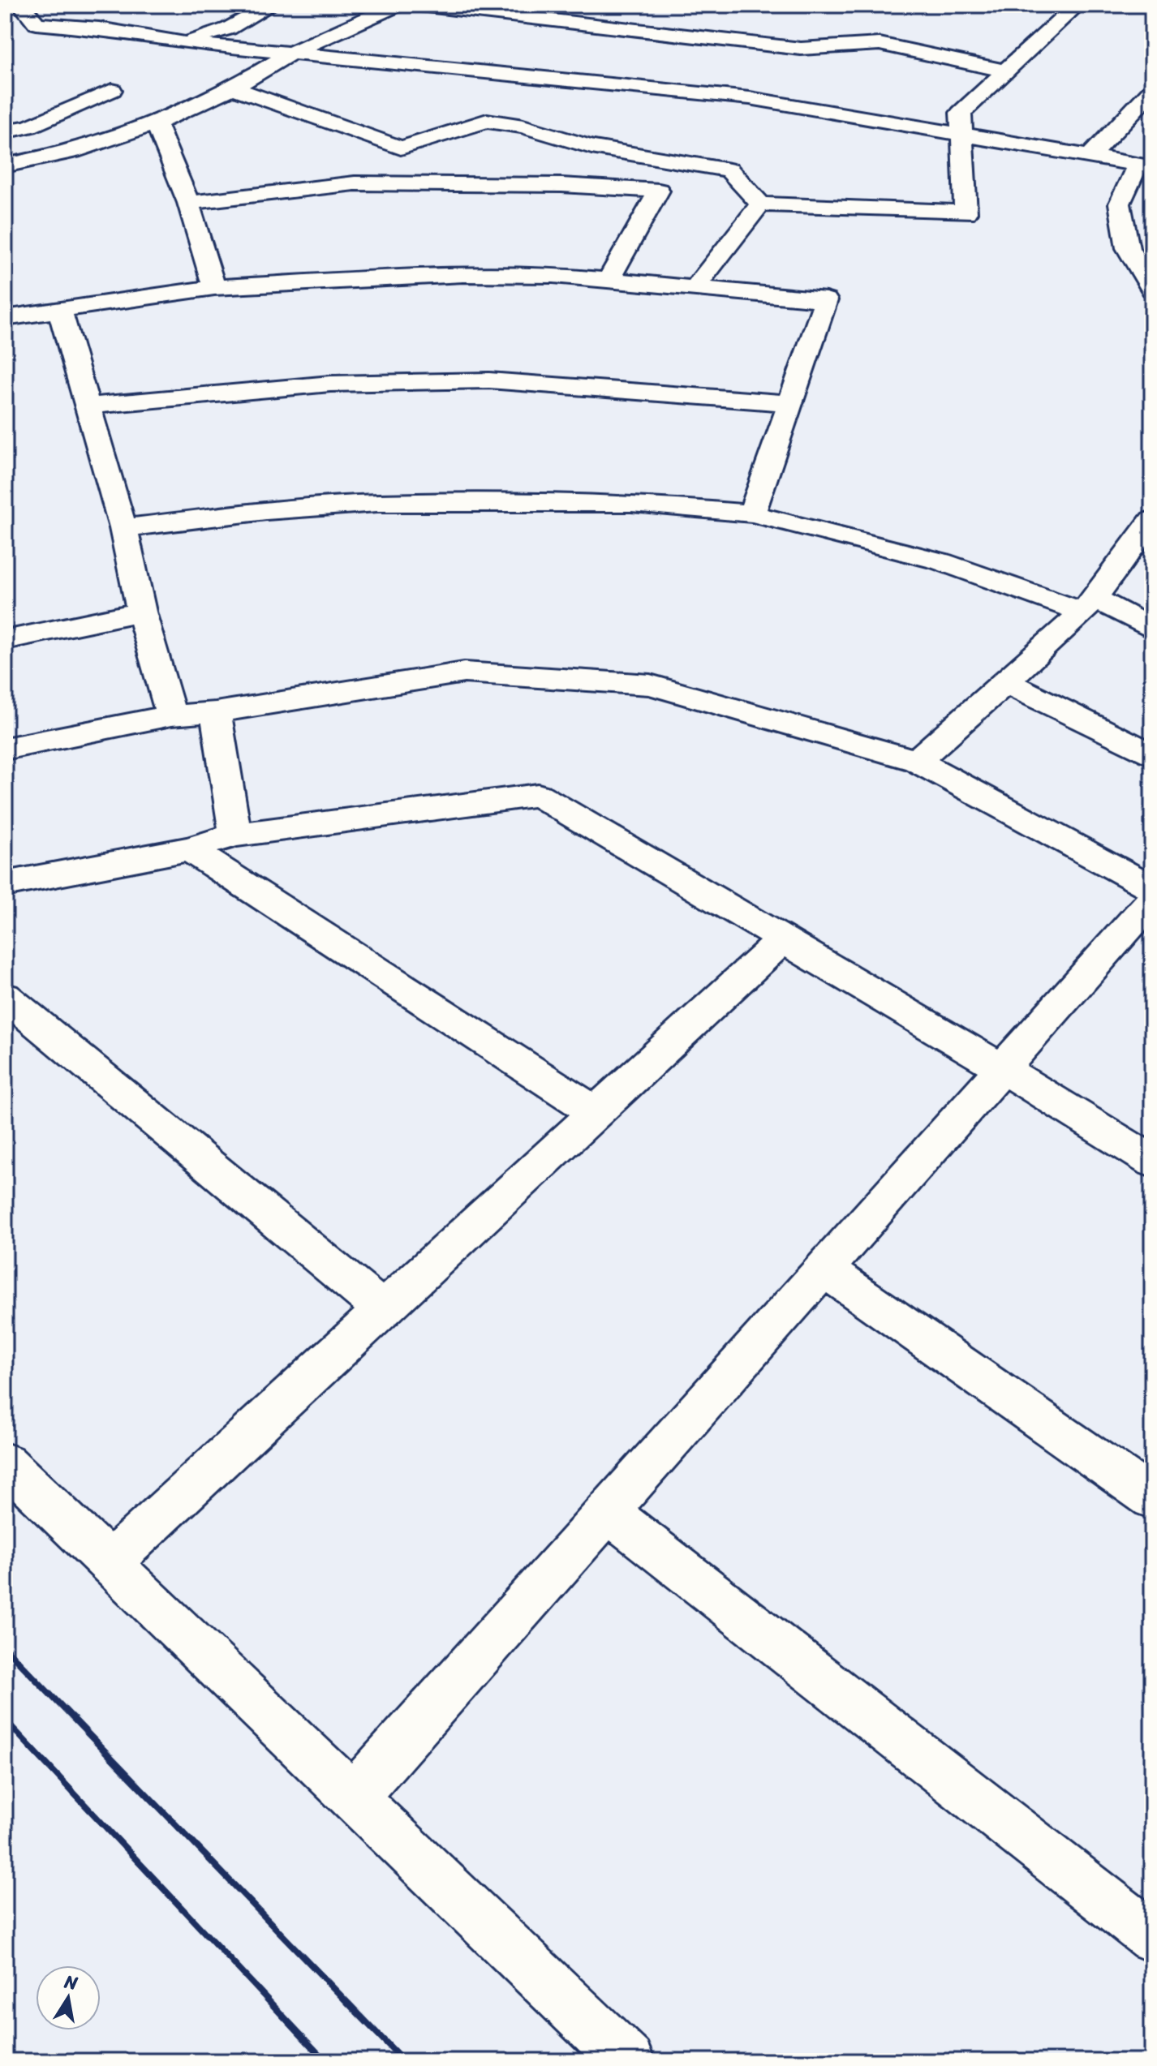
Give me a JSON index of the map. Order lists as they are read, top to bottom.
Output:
{
  "north": "top"
}
